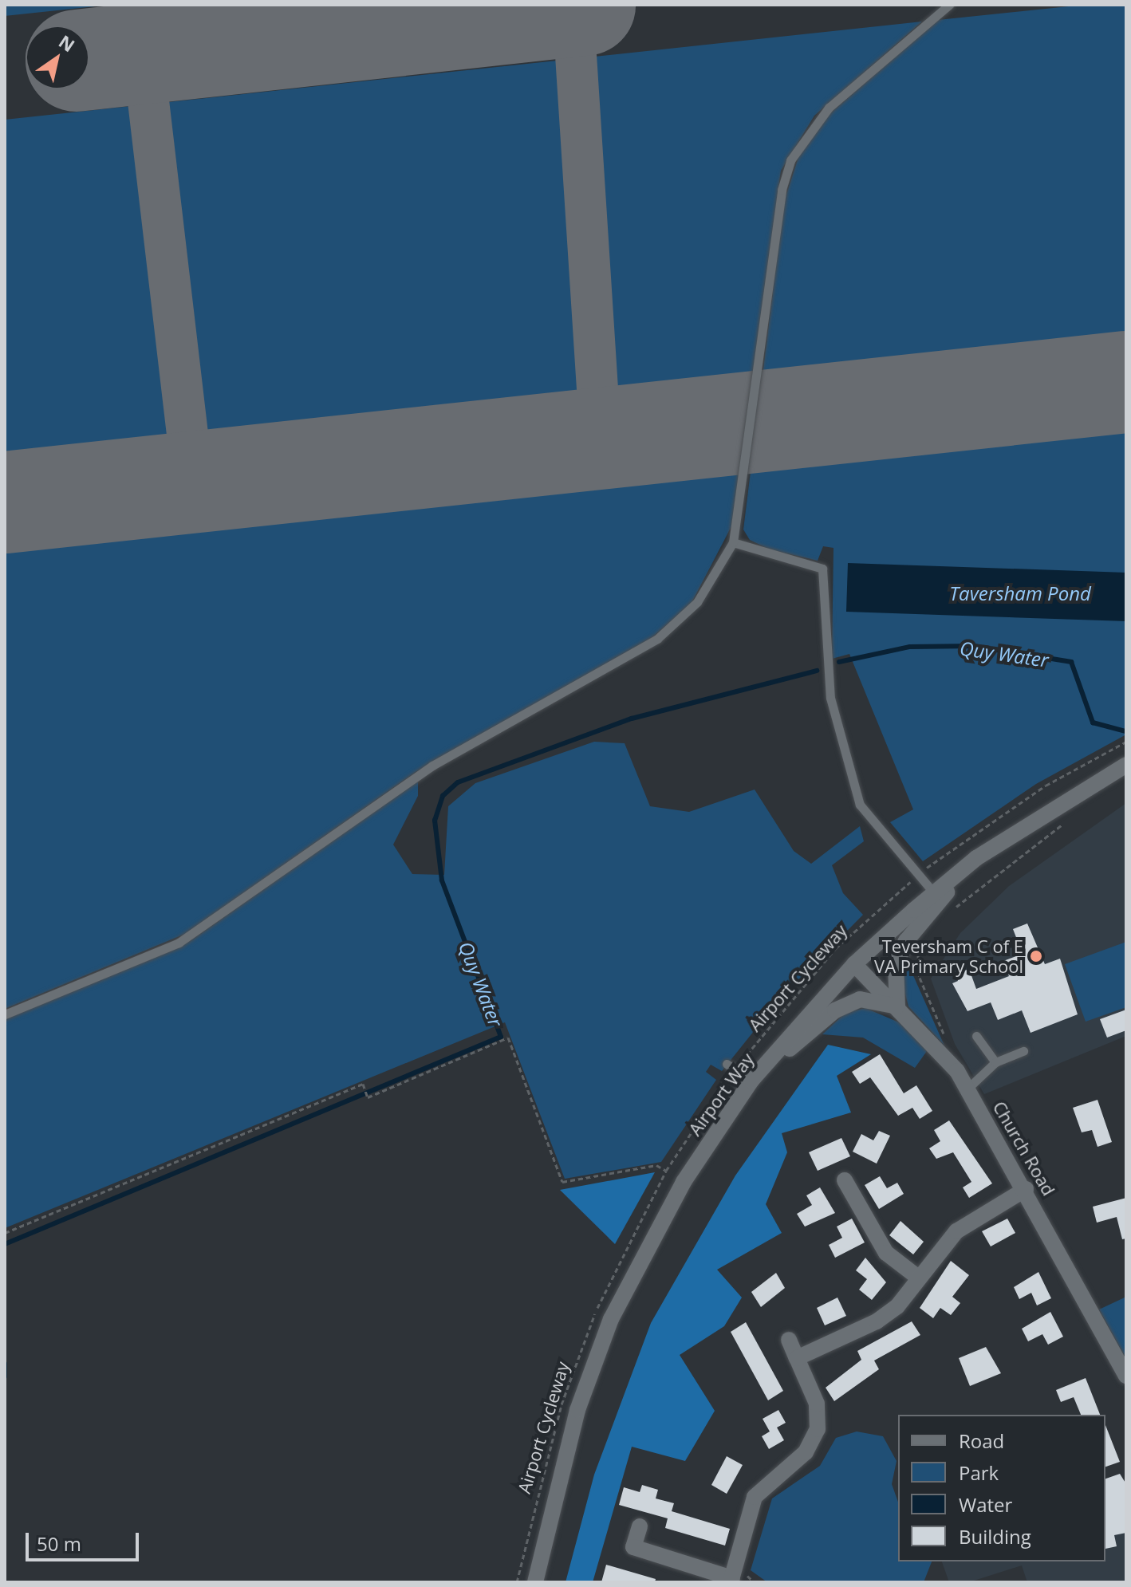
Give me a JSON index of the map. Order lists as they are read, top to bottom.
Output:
{
  "streets": {
    "street": ["Airport Way", "Church Road"],
    "path": ["Airport Cycleway"]
  },
  "crossings": [
    ["Airport Way", "Church Road"]
  ],
  "water": ["Taversham Pond", "Quy Water"],
  "places": ["Teversham C of E VA Primary School"],
  "legend": [
    "Road",
    "Park",
    "Water",
    "Building"
  ],
  "scale_bar": "50 m",
  "north": "top right"
}
